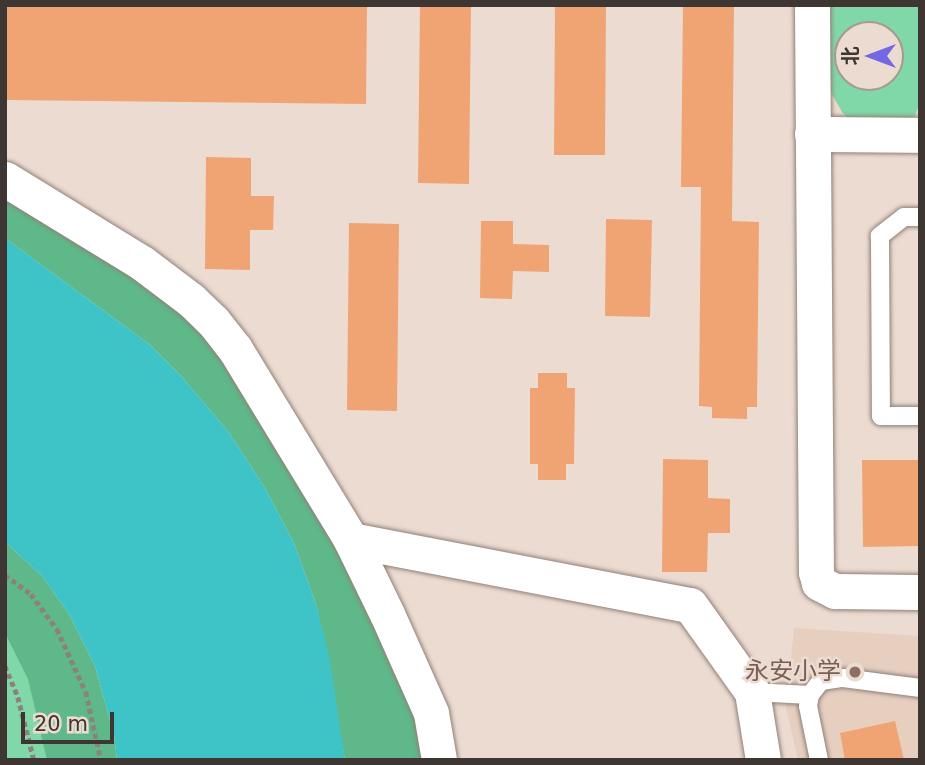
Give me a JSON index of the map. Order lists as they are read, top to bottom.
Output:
{
  "places": ["永安小学"],
  "scale_bar": "20 m",
  "north": "left"
}
